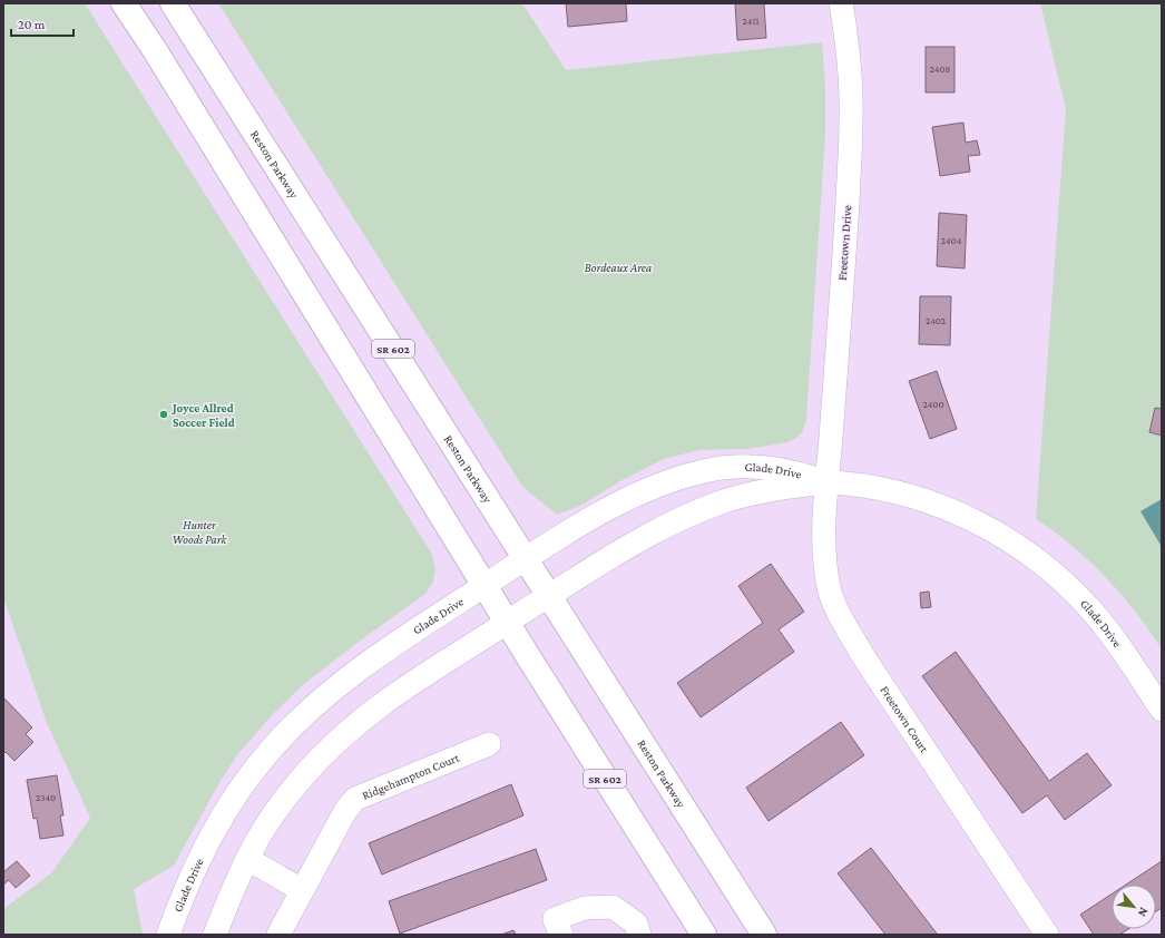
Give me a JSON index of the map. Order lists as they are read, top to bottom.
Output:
{
  "streets": {
    "main road": ["Reston Parkway", "SR 602"],
    "street": [
      "Freetown Drive",
      "Glade Drive",
      "Freetown Court",
      "Ridgehampton Court"
    ]
  },
  "crossings": [
    ["Reston Parkway", "Glade Drive"],
    ["Freetown Drive", "Glade Drive"],
    ["Freetown Drive", "Freetown Court"],
    ["SR 602", "Glade Drive"],
    ["Glade Drive", "Freetown Court"]
  ],
  "parks": ["Bordeaux Area", "Hunter Woods Park"],
  "places": ["Joyce Allred Soccer Field"],
  "house_numbers": [
    "2411",
    "2408",
    "2404",
    "2402",
    "2400",
    "2340"
  ],
  "scale_bar": "20 m",
  "north": "bottom right"
}
